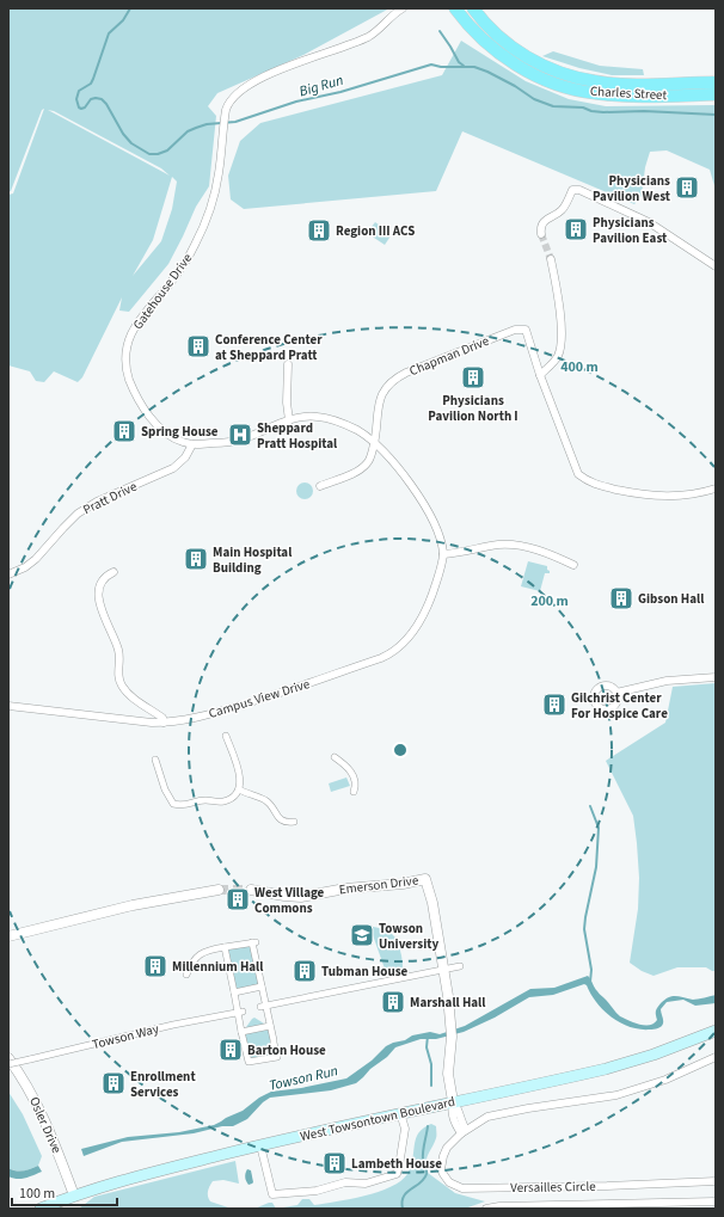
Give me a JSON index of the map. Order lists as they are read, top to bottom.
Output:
{
  "streets": {
    "main road": ["Charles Street", "West Towsontown Boulevard"],
    "street": [
      "Gatehouse Drive",
      "Chapman Drive",
      "Pratt Drive",
      "Campus View Drive",
      "Emerson Drive",
      "Towson Way",
      "Osler Drive",
      "Versailles Circle"
    ]
  },
  "crossings": [
    ["Gatehouse Drive", "Chapman Drive"],
    ["Gatehouse Drive", "Pratt Drive"],
    ["Gatehouse Drive", "Campus View Drive"],
    ["Emerson Drive", "West Towsontown Boulevard"],
    ["West Towsontown Boulevard", "Osler Drive"]
  ],
  "water": ["Big Run", "Towson Run"],
  "places": {
    "building": [
      "Physicians Pavilion West",
      "Physicians Pavilion East",
      "Region III ACS",
      "Conference Center at Sheppard Pratt",
      "Physicians Pavilion North I",
      "Spring House",
      "Main Hospital Building",
      "Gibson Hall",
      "Gilchrist Center For Hospice Care",
      "West Village Commons",
      "Millennium Hall",
      "Tubman House",
      "Marshall Hall",
      "Barton House",
      "Enrollment Services",
      "Lambeth House"
    ],
    "hospital": ["Sheppard Pratt Hospital"],
    "school or university": ["Towson University"]
  },
  "scale_bar": "100 m",
  "rings": ["400 m", "200 m"]
}
